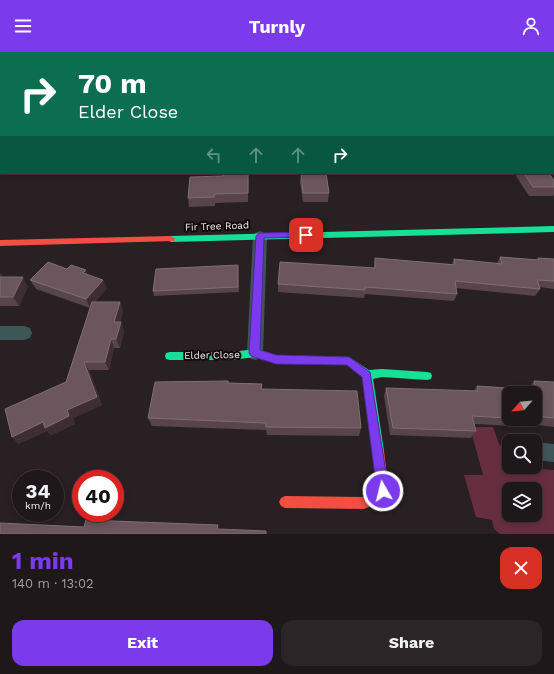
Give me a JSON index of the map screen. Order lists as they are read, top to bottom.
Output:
{
  "streets": {
    "main road": ["Fir Tree Road", "Elder Close"]
  },
  "crossings": [
    ["Fir Tree Road", "Elder Close"]
  ],
  "north": "bottom left",
  "page": {
    "header": "Turnly",
    "turn": ["70 m", "Elder Close"],
    "speed": "34 km/h",
    "limit": "40",
    "heading": ["1 min", "140 m · 13:02"],
    "buttons": ["Exit", "Share"]
  }
}
